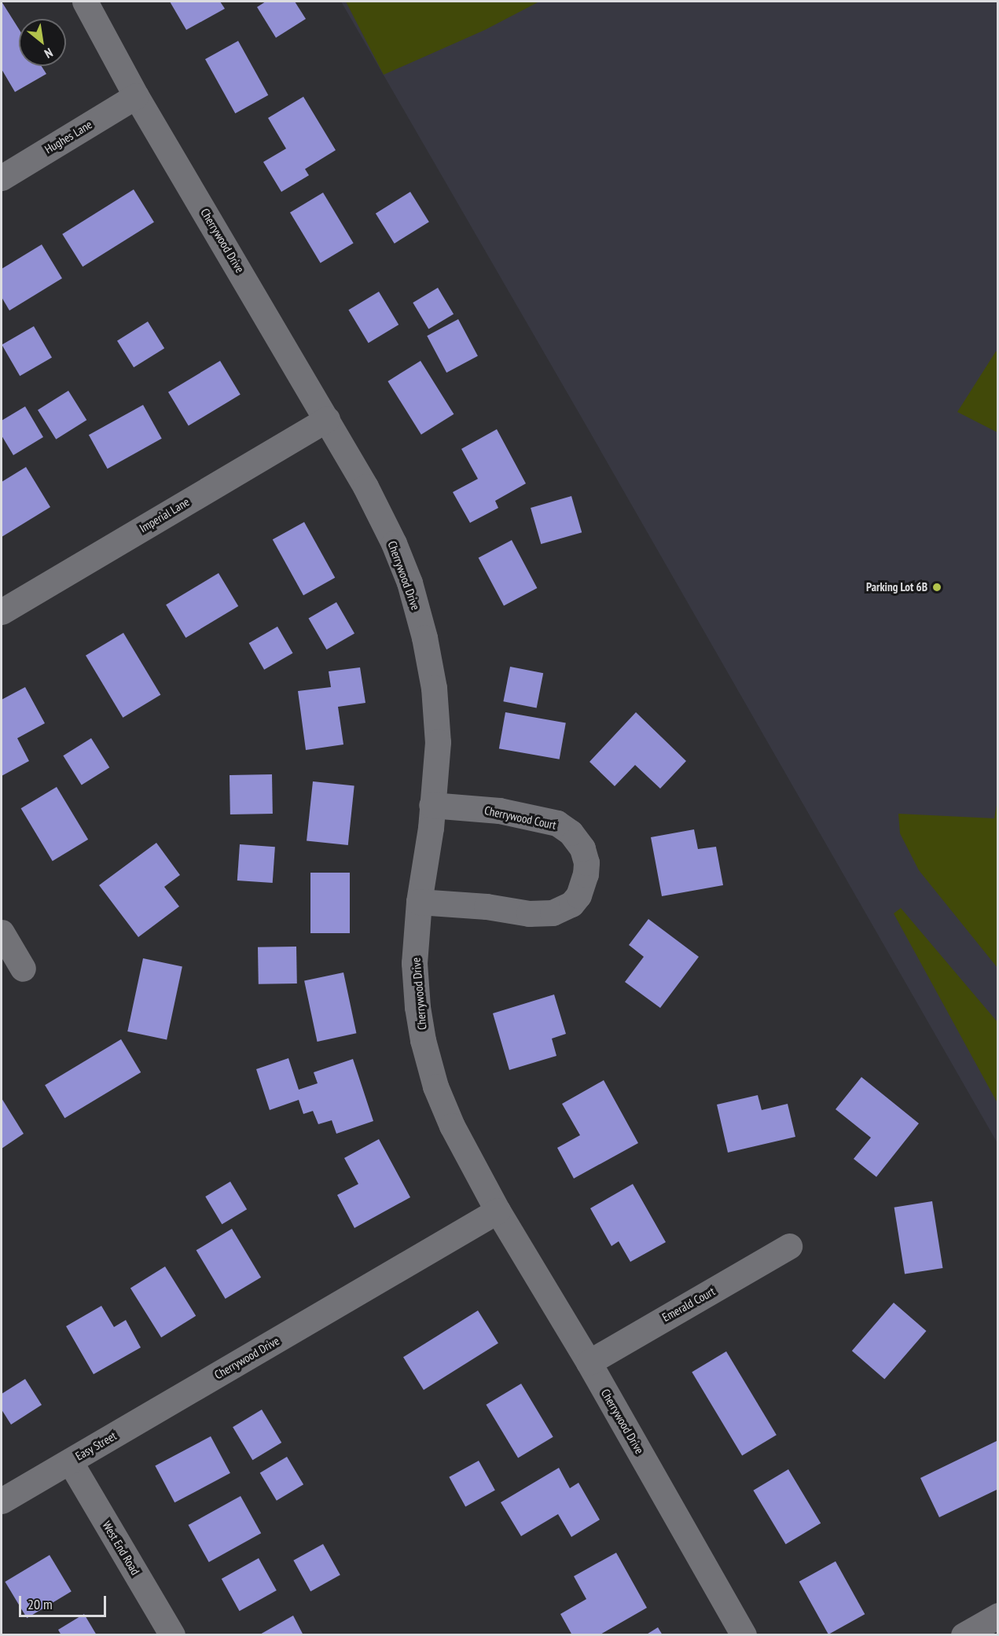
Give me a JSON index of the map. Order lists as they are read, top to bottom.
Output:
{
  "streets": {
    "street": [
      "Hughes Lane",
      "Cherrywood Drive",
      "Imperial Lane",
      "Cherrywood Court",
      "Emerald Court",
      "Easy Street",
      "West End Road"
    ]
  },
  "crossings": [
    ["Hughes Lane", "Cherrywood Drive"],
    ["Cherrywood Drive", "Imperial Lane"],
    ["Cherrywood Drive", "Cherrywood Court"],
    ["Cherrywood Drive", "Emerald Court"],
    ["Cherrywood Drive", "Easy Street"],
    ["Easy Street", "West End Road"]
  ],
  "places": ["Parking Lot 6B"],
  "scale_bar": "20 m",
  "north": "bottom right"
}
